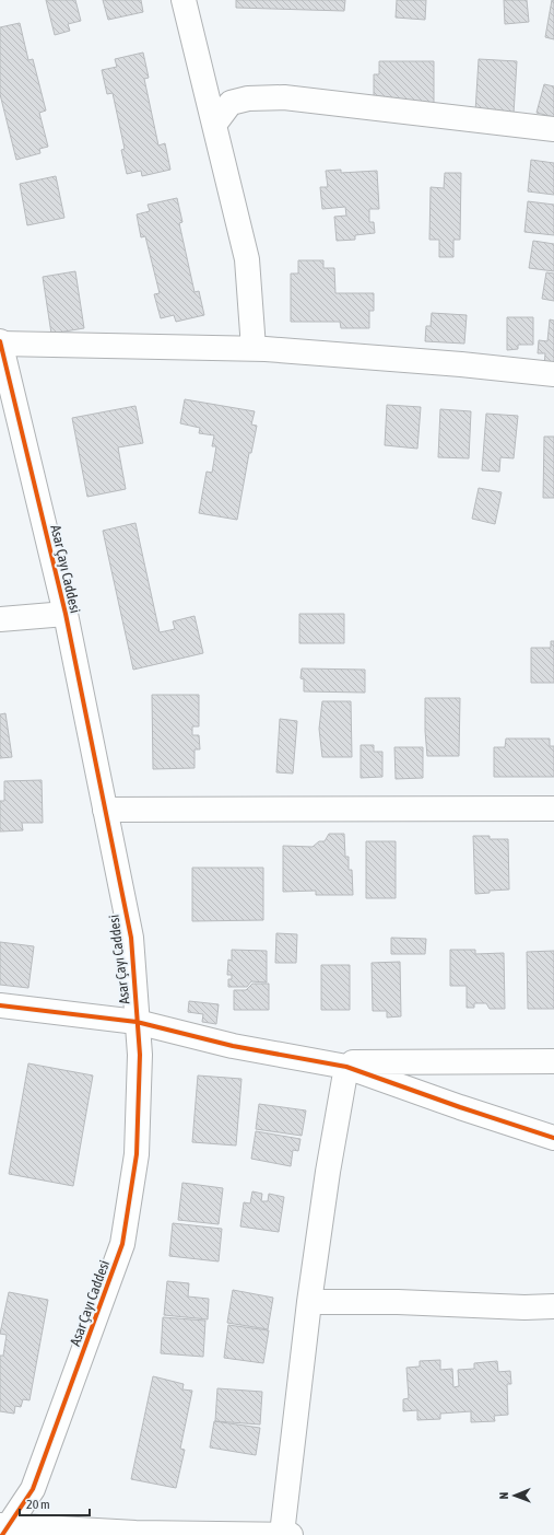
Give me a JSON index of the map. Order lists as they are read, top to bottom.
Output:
{
  "streets": {
    "street": ["Asar Çayı Caddesi"]
  },
  "scale_bar": "20 m",
  "north": "left"
}
